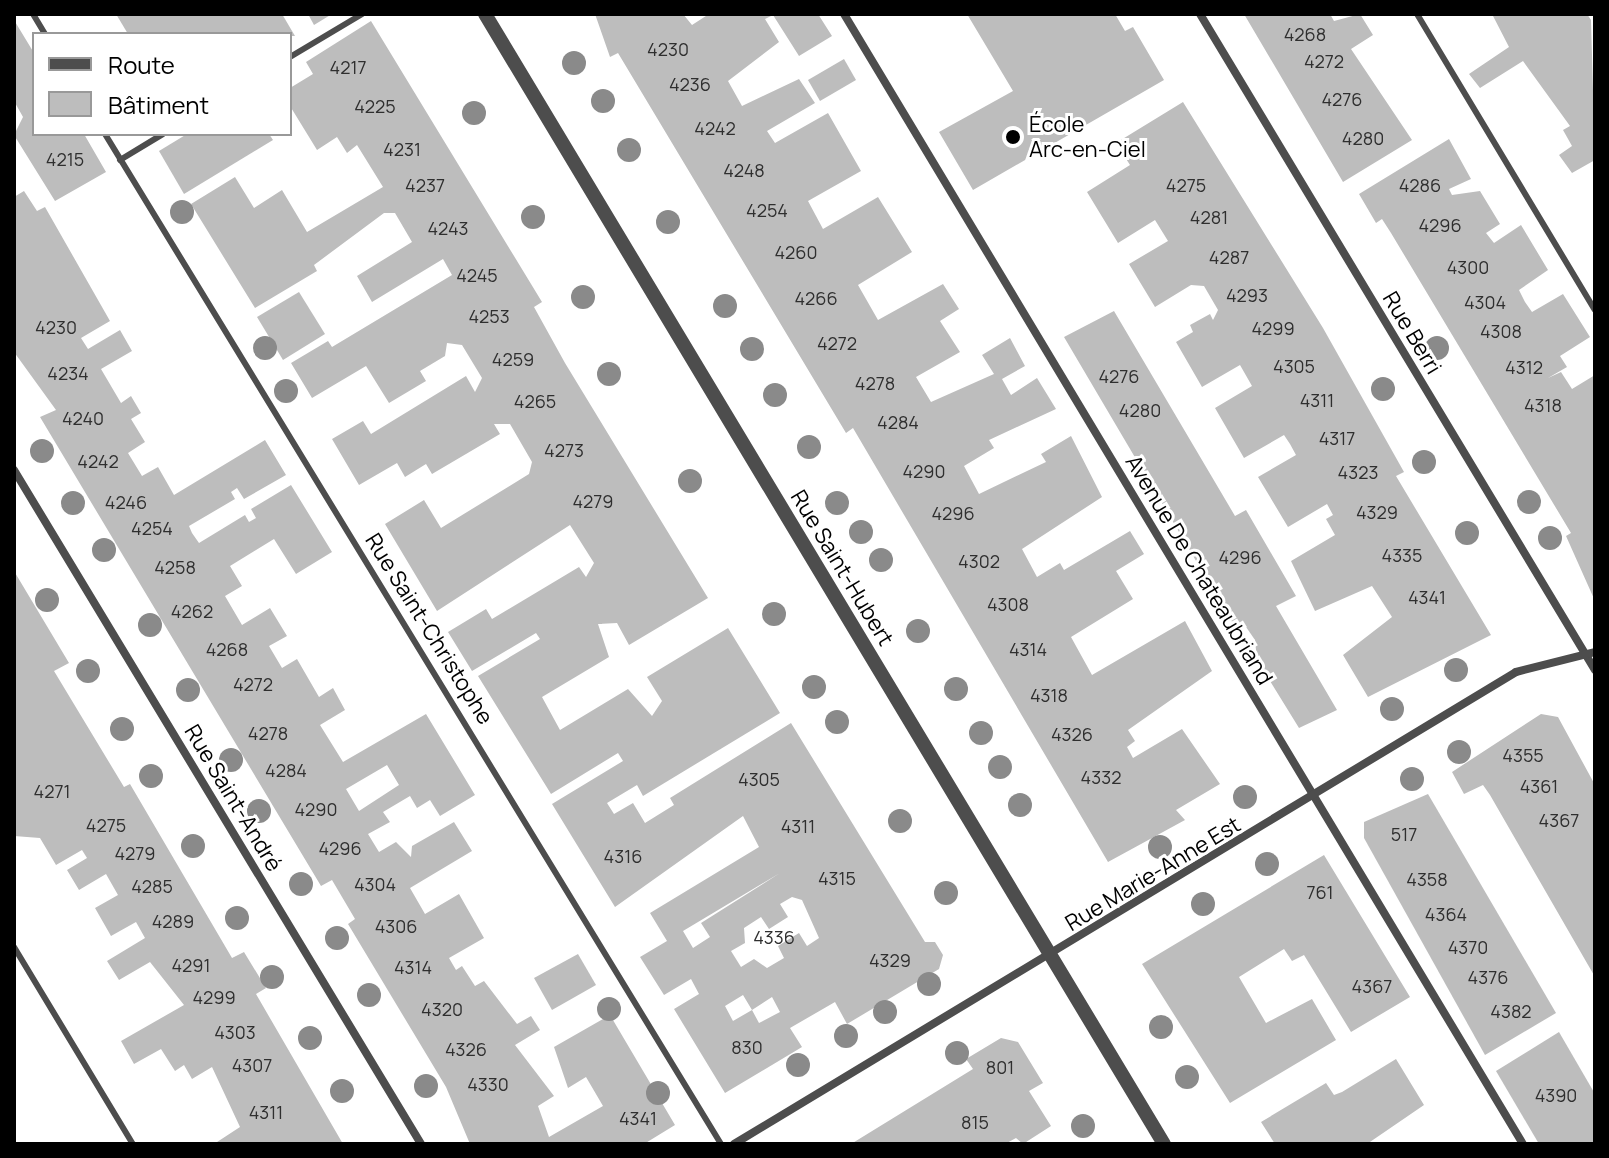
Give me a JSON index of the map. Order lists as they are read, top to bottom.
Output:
{
  "streets": {
    "street": [
      "Rue Berri",
      "Rue Saint-Hubert",
      "Avenue De Chateaubriand",
      "Rue Saint-André",
      "Rue Marie-Anne Est"
    ],
    "lane": ["Rue Saint-Christophe"]
  },
  "crossings": [
    ["Rue Berri", "Rue Marie-Anne Est"],
    ["Rue Saint-Hubert", "Rue Marie-Anne Est"],
    ["Avenue De Chateaubriand", "Rue Marie-Anne Est"]
  ],
  "places": ["École Arc-en-Ciel"],
  "house_numbers": [
    "4268",
    "4230",
    "4272",
    "4217",
    "4236",
    "4276",
    "4225",
    "4242",
    "4280",
    "4231",
    "4215",
    "4248",
    "4237",
    "4275",
    "4286",
    "4254",
    "4281",
    "4296",
    "4243",
    "4260",
    "4287",
    "4300",
    "4245",
    "4293",
    "4266",
    "4304",
    "4253",
    "4230",
    "4299",
    "4308",
    "4272",
    "4259",
    "4305",
    "4312",
    "4234",
    "4276",
    "4278",
    "4311",
    "4265",
    "4318",
    "4280",
    "4240",
    "4284",
    "4317",
    "4273",
    "4242",
    "4290",
    "4323",
    "4279",
    "4246",
    "4329",
    "4296",
    "4254",
    "4335",
    "4296",
    "4302",
    "4258",
    "4341",
    "4308",
    "4262",
    "4268",
    "4314",
    "4272",
    "4318",
    "4278",
    "4326",
    "4355",
    "4284",
    "4332",
    "4305",
    "4361",
    "4271",
    "4290",
    "4367",
    "4275",
    "4311",
    "517",
    "4296",
    "4279",
    "4316",
    "4315",
    "4358",
    "4304",
    "4285",
    "761",
    "4364",
    "4289",
    "4306",
    "4336",
    "4370",
    "4329",
    "4291",
    "4314",
    "4376",
    "4367",
    "4299",
    "4320",
    "4382",
    "4303",
    "830",
    "4326",
    "4307",
    "801",
    "4330",
    "4390",
    "4311",
    "4341",
    "815"
  ],
  "legend": ["Route", "Bâtiment"]
}
